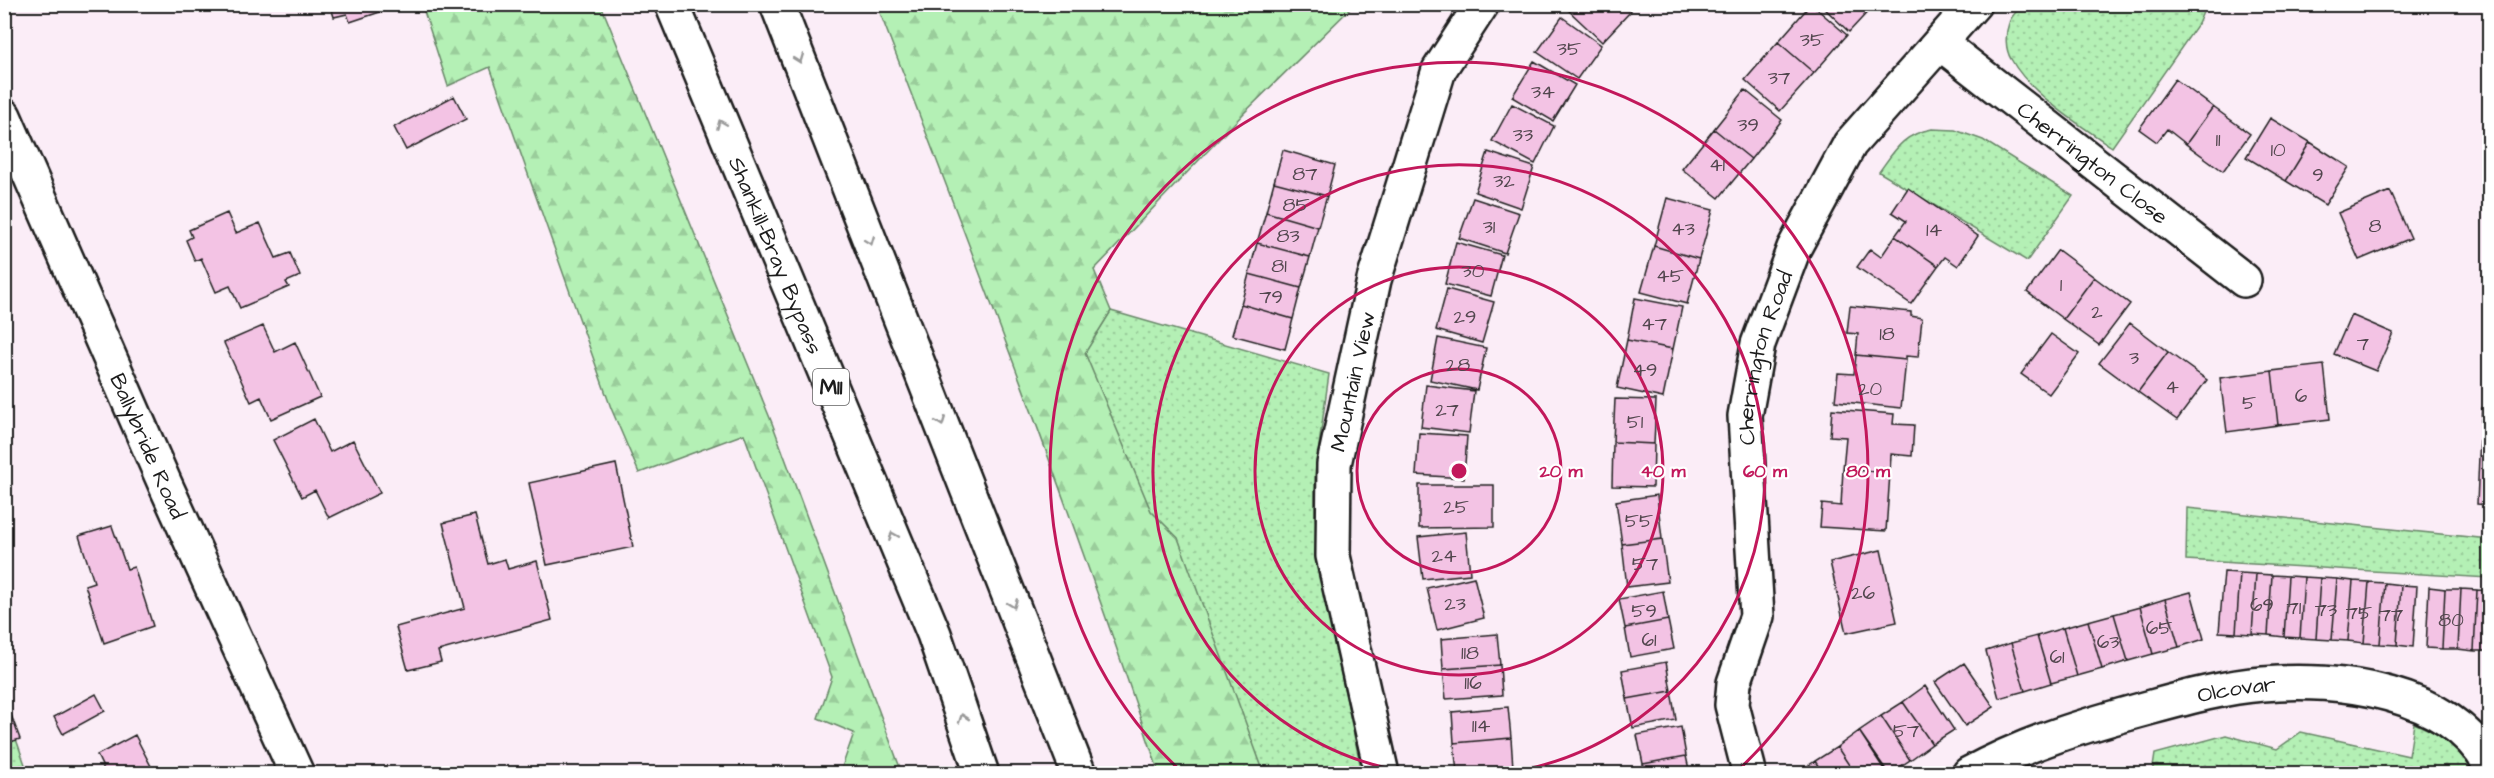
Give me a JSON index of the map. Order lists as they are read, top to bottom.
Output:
{
  "streets": {
    "main road": [
      "Cherrington Close",
      "Shankill-Bray Bypass",
      "Cherrington Road",
      "Mountain View",
      "M11",
      "Ballybride Road",
      "Olcovar"
    ]
  },
  "crossings": [
    ["Cherrington Close", "Cherrington Road"]
  ],
  "house_numbers": [
    "35",
    "35",
    "37",
    "34",
    "39",
    "33",
    "11",
    "10",
    "41",
    "87",
    "9",
    "32",
    "85",
    "8",
    "31",
    "43",
    "14",
    "83",
    "81",
    "30",
    "45",
    "1",
    "79",
    "2",
    "29",
    "47",
    "18",
    "7",
    "3",
    "28",
    "49",
    "4",
    "20",
    "6",
    "5",
    "27",
    "51",
    "25",
    "55",
    "24",
    "57",
    "26",
    "23",
    "69",
    "71",
    "73",
    "59",
    "75",
    "77",
    "80",
    "65",
    "61",
    "63",
    "118",
    "61",
    "116",
    "114",
    "57"
  ],
  "rings": [
    "20 m",
    "40 m",
    "60 m",
    "80 m"
  ]
}
